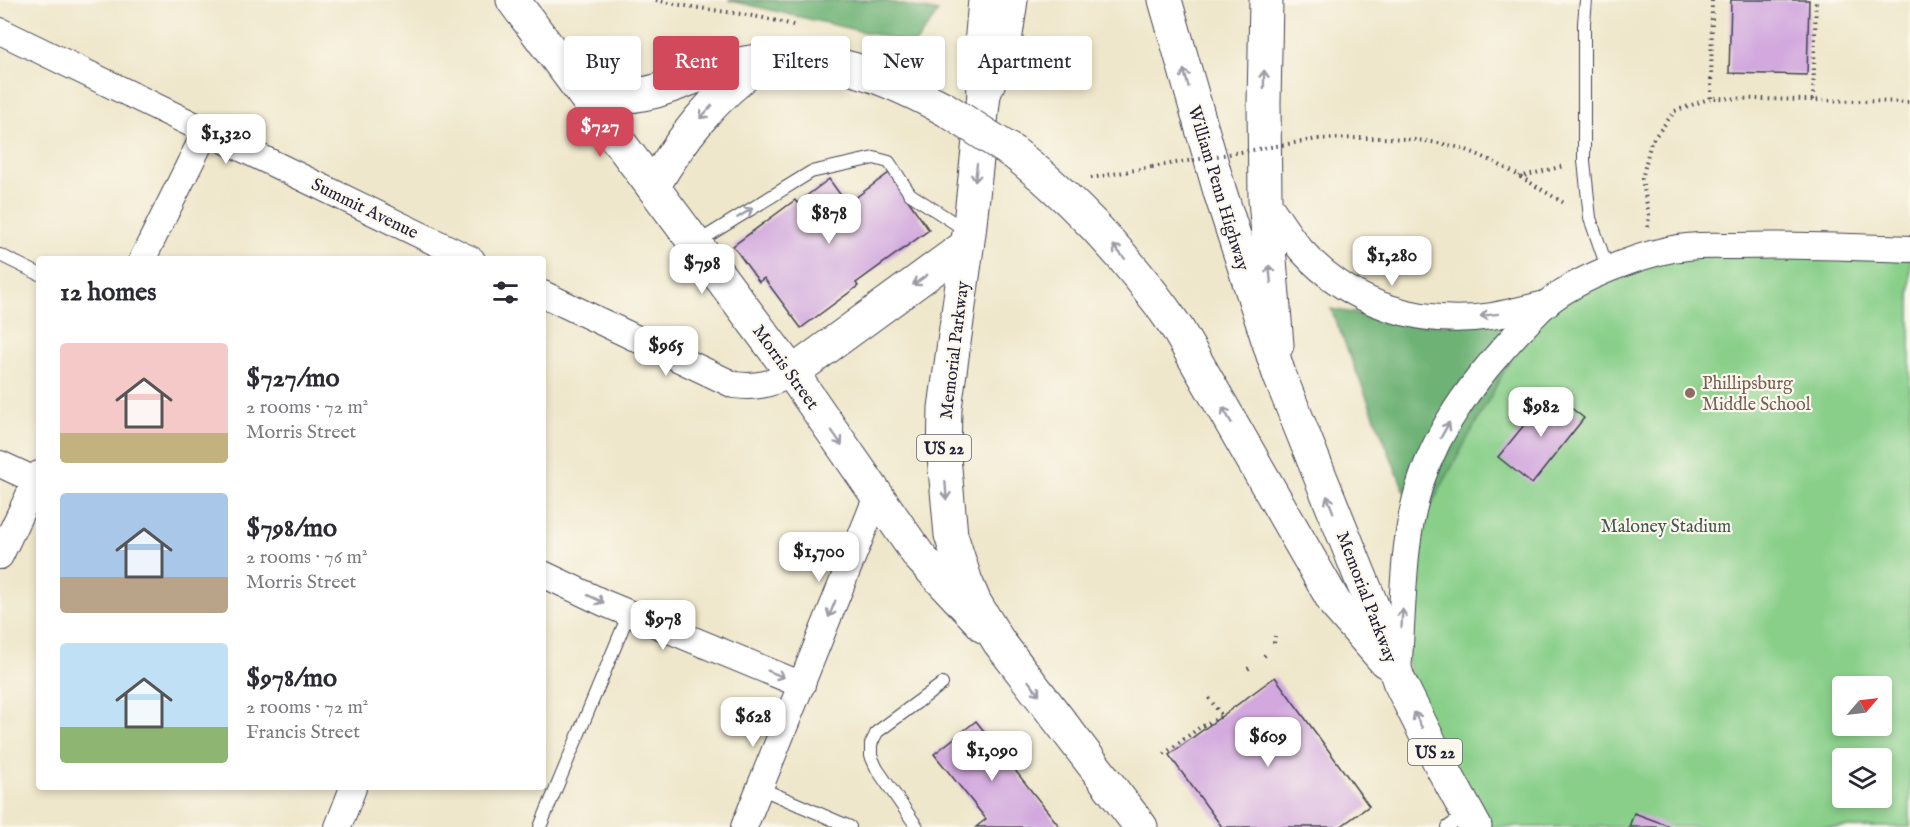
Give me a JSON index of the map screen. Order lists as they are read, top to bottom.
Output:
{
  "streets": {
    "main road": [
      "William Penn Highway",
      "Memorial Parkway",
      "Morris Street",
      "US 22"
    ],
    "street": ["Summit Avenue"]
  },
  "crossings": [
    ["William Penn Highway", "Memorial Parkway"],
    ["Memorial Parkway", "Morris Street"],
    ["Memorial Parkway", "US 22"]
  ],
  "one_way": ["William Penn Highway"],
  "parks": ["Maloney Stadium"],
  "places": ["Phillipsburg Middle School"],
  "north": "top right",
  "page": {
    "chip": [
      "Buy",
      "Rent",
      "Filters",
      "New",
      "Apartment"
    ],
    "price": [
      "$727",
      "$1,320",
      "$878",
      "$1,280",
      "$798",
      "$965",
      "$982",
      "$1,700",
      "$978",
      "$628",
      "$609",
      "$1,090"
    ],
    "heading": "12 homes",
    "list": [
      {
        "name": "$727/mo",
        "note": "2 rooms · 72 m² · Morris Street"
      },
      {
        "name": "$798/mo",
        "note": "2 rooms · 76 m² · Morris Street"
      },
      {
        "name": "$978/mo",
        "note": "2 rooms · 72 m² · Francis Street"
      }
    ]
  }
}
